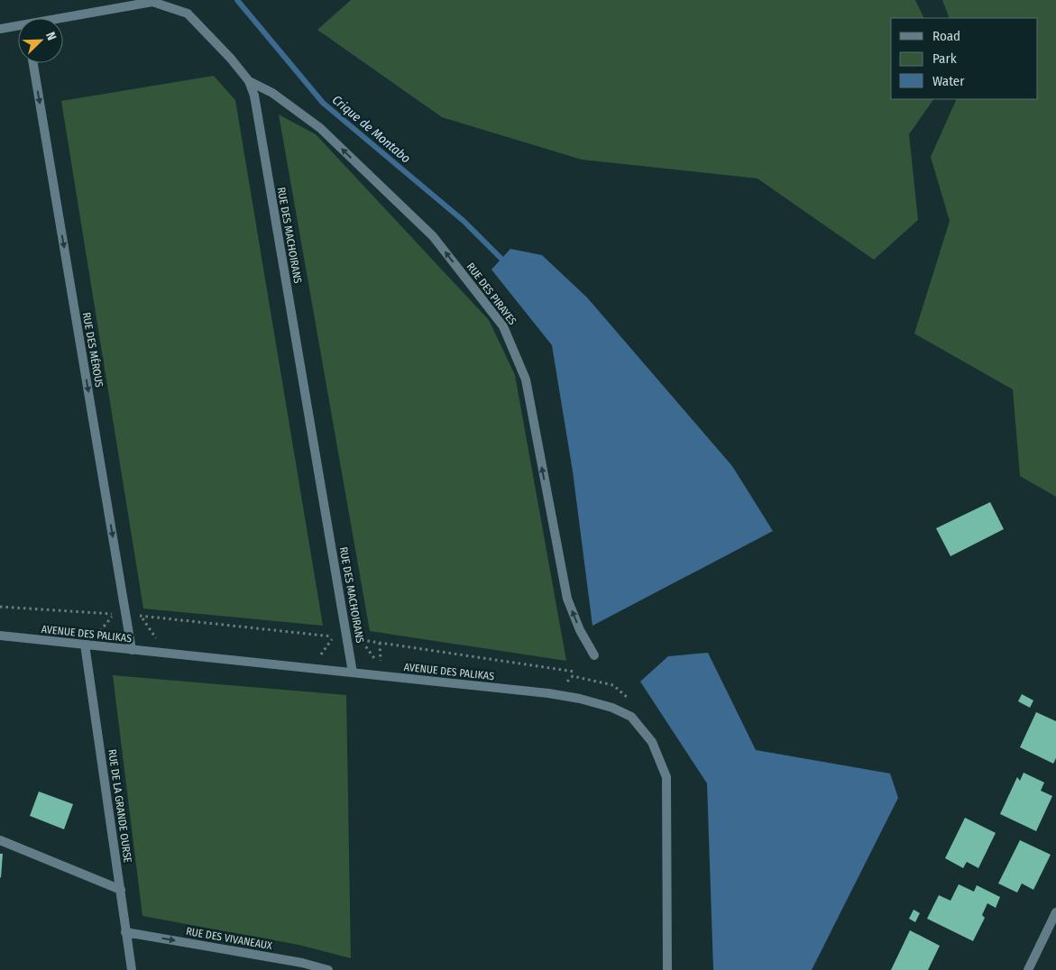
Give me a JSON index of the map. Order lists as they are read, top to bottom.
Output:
{
  "streets": {
    "street": [
      "RUE DES MACHOIRANS",
      "RUE DES PIRAYES",
      "RUE DES MÉROUS",
      "AVENUE DES PALIKAS",
      "RUE DE LA GRANDE OURSE",
      "RUE DES VIVANEAUX"
    ]
  },
  "crossings": [
    ["RUE DES MACHOIRANS", "RUE DES PIRAYES"],
    ["RUE DES MACHOIRANS", "AVENUE DES PALIKAS"],
    ["RUE DES MÉROUS", "AVENUE DES PALIKAS"],
    ["AVENUE DES PALIKAS", "RUE DE LA GRANDE OURSE"],
    ["RUE DE LA GRANDE OURSE", "RUE DES VIVANEAUX"]
  ],
  "one_way": ["RUE DES PIRAYES", "RUE DES MÉROUS", "RUE DES VIVANEAUX"],
  "water": ["Crique de Montabo"],
  "legend": ["Road", "Park", "Water"],
  "north": "top right"
}
